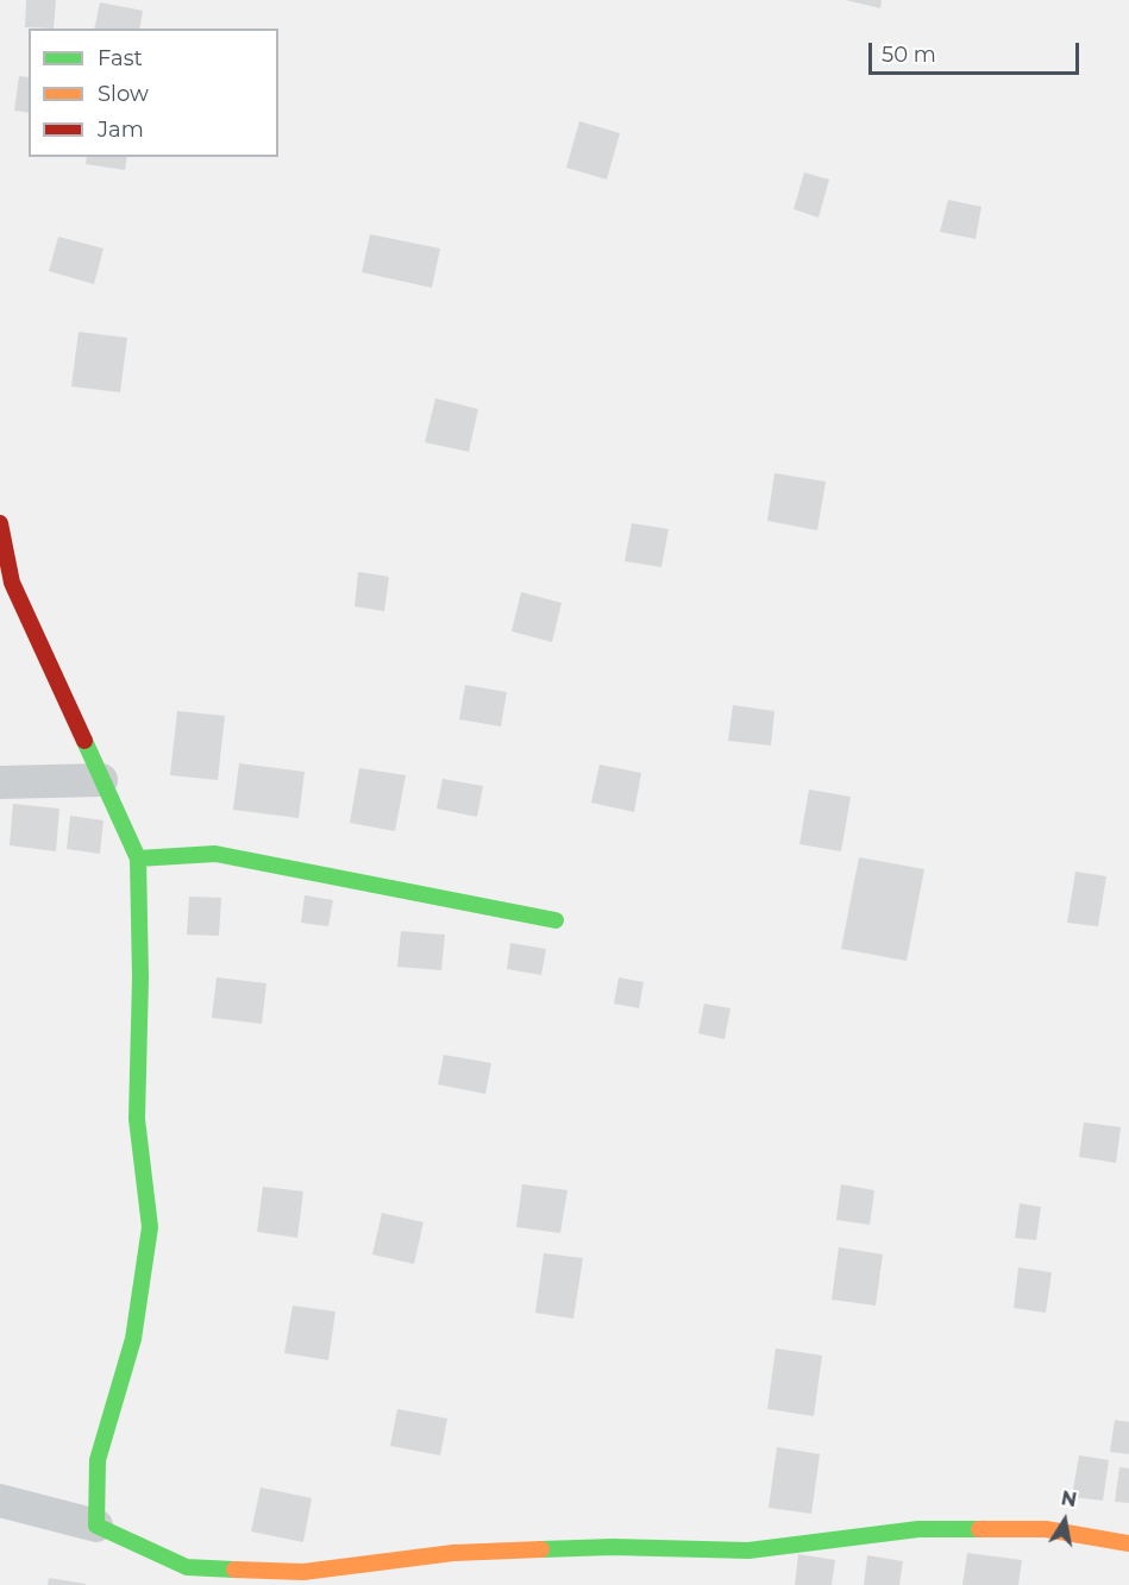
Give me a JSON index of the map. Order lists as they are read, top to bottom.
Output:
{
  "legend": ["Fast", "Slow", "Jam"],
  "scale_bar": "50 m",
  "north": "top"
}
